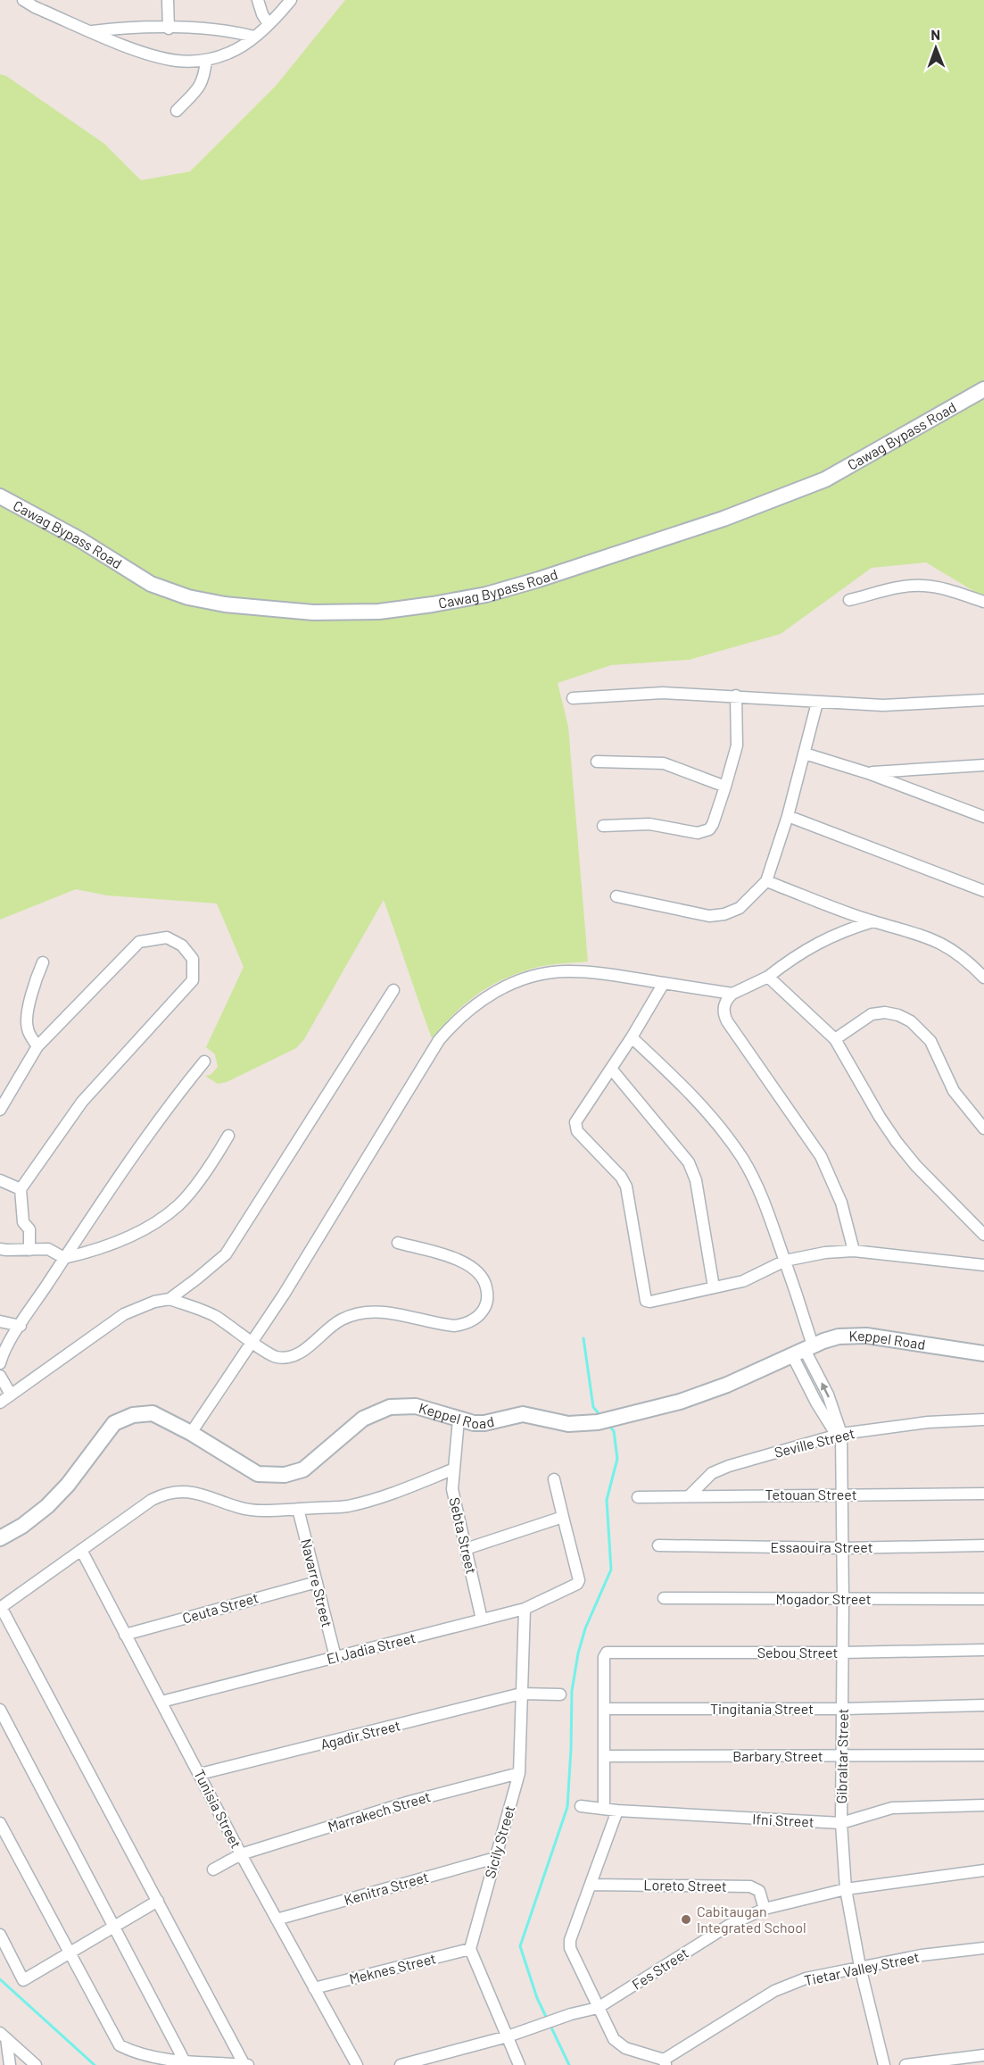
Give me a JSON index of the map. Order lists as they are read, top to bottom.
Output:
{
  "streets": {
    "street": [
      "Cawag Bypass Road",
      "Keppel Road",
      "Seville Street",
      "Tetouan Street",
      "Sebta Street",
      "Essaouira Street",
      "Navarre Street",
      "Mogador Street",
      "Ceuta Street",
      "El Jadia Street",
      "Sebou Street",
      "Tingitania Street",
      "Agadir Street",
      "Barbary Street",
      "Gibraltar Street",
      "Tunisia Street",
      "Marrakech Street",
      "Ifni Street",
      "Sicily Street",
      "Loreto Street",
      "Kenitra Street",
      "Meknes Street",
      "Fes Street",
      "Tietar Valley Street"
    ]
  },
  "crossings": [
    ["Keppel Road", "Sebta Street"],
    ["Seville Street", "Tetouan Street"],
    ["Seville Street", "Gibraltar Street"],
    ["Tetouan Street", "Gibraltar Street"],
    ["Sebta Street", "El Jadia Street"],
    ["Essaouira Street", "Gibraltar Street"],
    ["Navarre Street", "Ceuta Street"],
    ["Navarre Street", "El Jadia Street"],
    ["Mogador Street", "Gibraltar Street"],
    ["Ceuta Street", "Tunisia Street"],
    ["El Jadia Street", "Tunisia Street"],
    ["El Jadia Street", "Sicily Street"],
    ["Sebou Street", "Tingitania Street"],
    ["Sebou Street", "Gibraltar Street"],
    ["Tingitania Street", "Gibraltar Street"],
    ["Agadir Street", "Tunisia Street"],
    ["Agadir Street", "Sicily Street"],
    ["Barbary Street", "Gibraltar Street"],
    ["Gibraltar Street", "Ifni Street"],
    ["Gibraltar Street", "Fes Street"],
    ["Gibraltar Street", "Tietar Valley Street"],
    ["Tunisia Street", "Marrakech Street"],
    ["Tunisia Street", "Kenitra Street"],
    ["Tunisia Street", "Meknes Street"],
    ["Marrakech Street", "Sicily Street"],
    ["Sicily Street", "Kenitra Street"],
    ["Sicily Street", "Meknes Street"],
    ["Loreto Street", "Fes Street"]
  ],
  "places": ["Cabitaugan Integrated School"],
  "north": "top"
}
